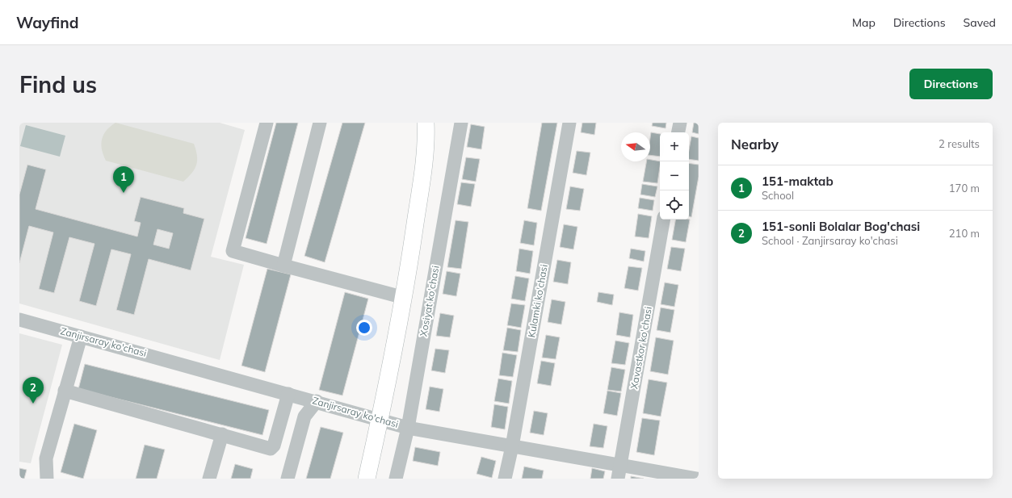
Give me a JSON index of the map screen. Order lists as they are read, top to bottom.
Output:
{
  "streets": {
    "street": [
      "Xosiyat ko'chasi",
      "Kulamki ko'chasi",
      "Zanjirsaray ko'chasi",
      "Xavastkor ko'chasi"
    ]
  },
  "crossings": [
    ["Xosiyat ko'chasi", "Zanjirsaray ko'chasi"],
    ["Kulamki ko'chasi", "Zanjirsaray ko'chasi"],
    ["Zanjirsaray ko'chasi", "Xavastkor ko'chasi"]
  ],
  "north": "left",
  "page": {
    "header": "Wayfind",
    "nav": ["Map", "Directions", "Saved"],
    "buttons": "Directions",
    "title": "Find us",
    "heading": ["Nearby", "2 results"],
    "map_buttons": ["+", "−"],
    "list": [
      {
        "mark": "1",
        "name": "151-maktab",
        "note": "School",
        "value": "170 m"
      },
      {
        "mark": "2",
        "name": "151-sonli Bolalar Bog'chasi",
        "note": "School · Zanjirsaray ko'chasi",
        "value": "210 m"
      }
    ],
    "pins": ["1", "2"]
  }
}
